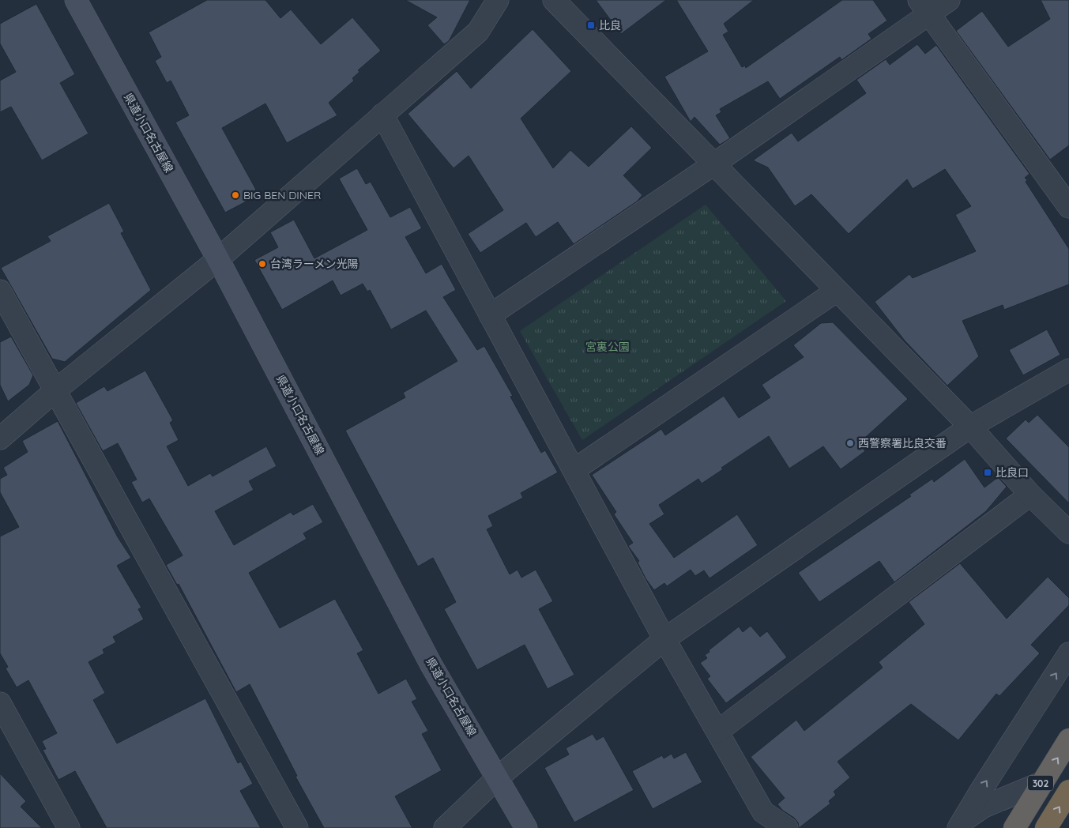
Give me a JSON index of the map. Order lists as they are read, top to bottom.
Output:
{
  "streets": {
    "highway": ["302"],
    "main road": ["県道小口名古屋線"]
  },
  "parks": ["宮裏公園"],
  "places": {
    "transit": ["比良", "比良口"],
    "other": ["BIG BEN DINER", "台湾ラーメン光陽", "西警察署比良交番"]
  }
}
